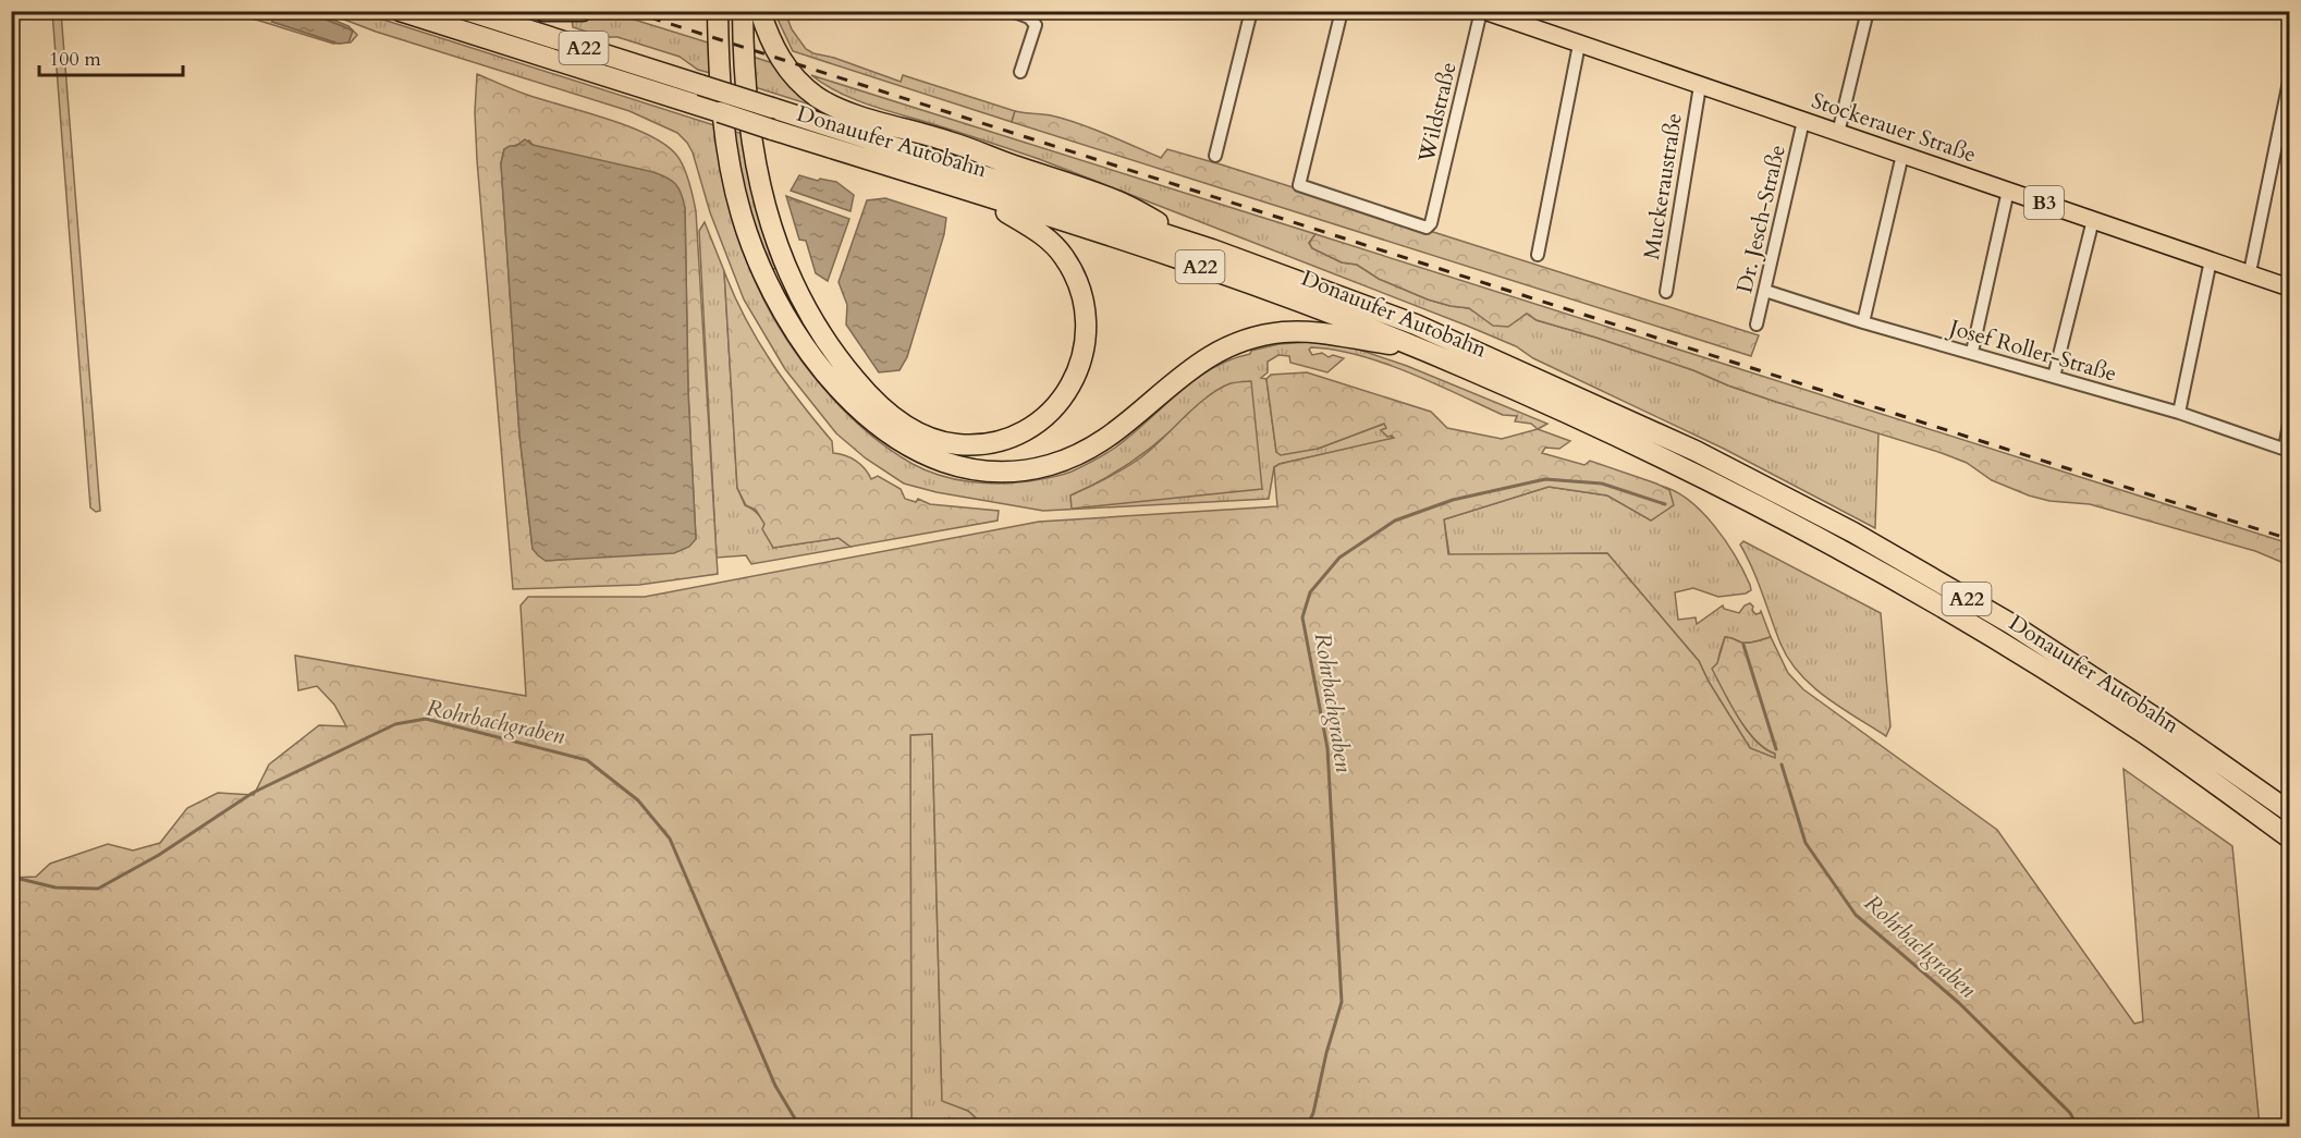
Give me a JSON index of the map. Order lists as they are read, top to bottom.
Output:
{
  "streets": {
    "highway": ["A22", "Donauufer Autobahn"],
    "main road": ["Stockerauer Straße", "B3"],
    "street": [
      "Wildstraße",
      "Muckeraustraße",
      "Dr. Jesch-Straße",
      "Josef Roller-Straße"
    ]
  },
  "crossings": [
    ["Wildstraße", "Stockerauer Straße"],
    ["Stockerauer Straße", "Muckeraustraße"],
    ["Stockerauer Straße", "Dr. Jesch-Straße"],
    ["Dr. Jesch-Straße", "Josef Roller-Straße"]
  ],
  "water": ["Rohrbachgraben"],
  "scale_bar": "100 m"
}
